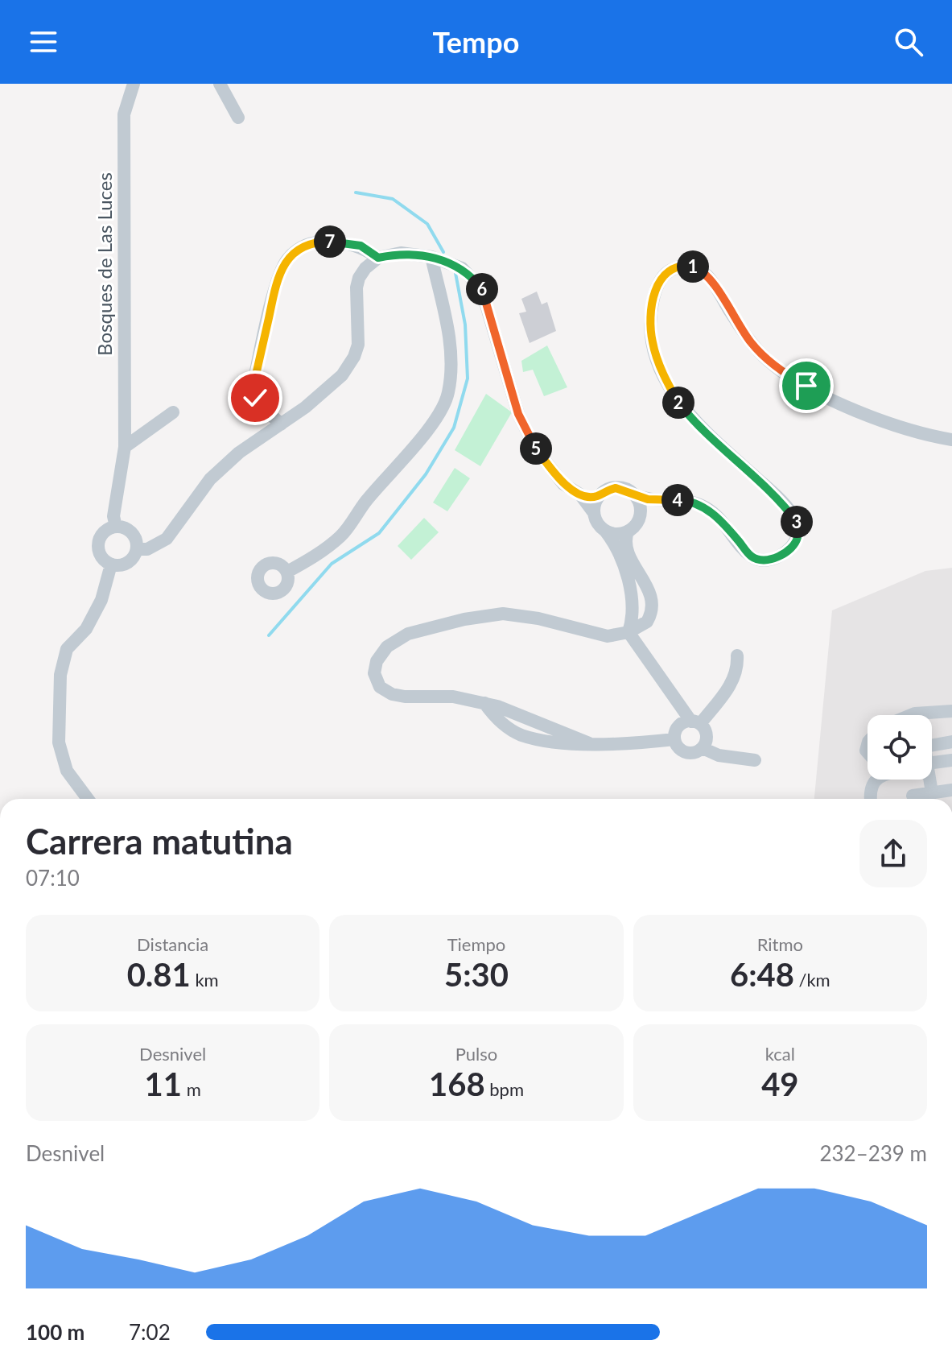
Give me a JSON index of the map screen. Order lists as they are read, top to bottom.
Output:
{
  "streets": {
    "street": ["Bosques de Las Luces"]
  },
  "page": {
    "header": "Tempo",
    "pins": [
      "7",
      "1",
      "6",
      "2",
      "5",
      "4",
      "3"
    ],
    "heading": ["Carrera matutina", "07:10"],
    "stats": [
      ["Distancia", "0.81 km"],
      ["Tiempo", "5:30"],
      ["Ritmo", "6:48 /km"],
      ["Desnivel", "11 m"],
      ["Pulso", "168 bpm"],
      ["kcal", "49"]
    ],
    "chart": ["Desnivel", "232–239 m"],
    "list": [
      {
        "name": "100 m",
        "note": "7:02"
      }
    ]
  }
}
